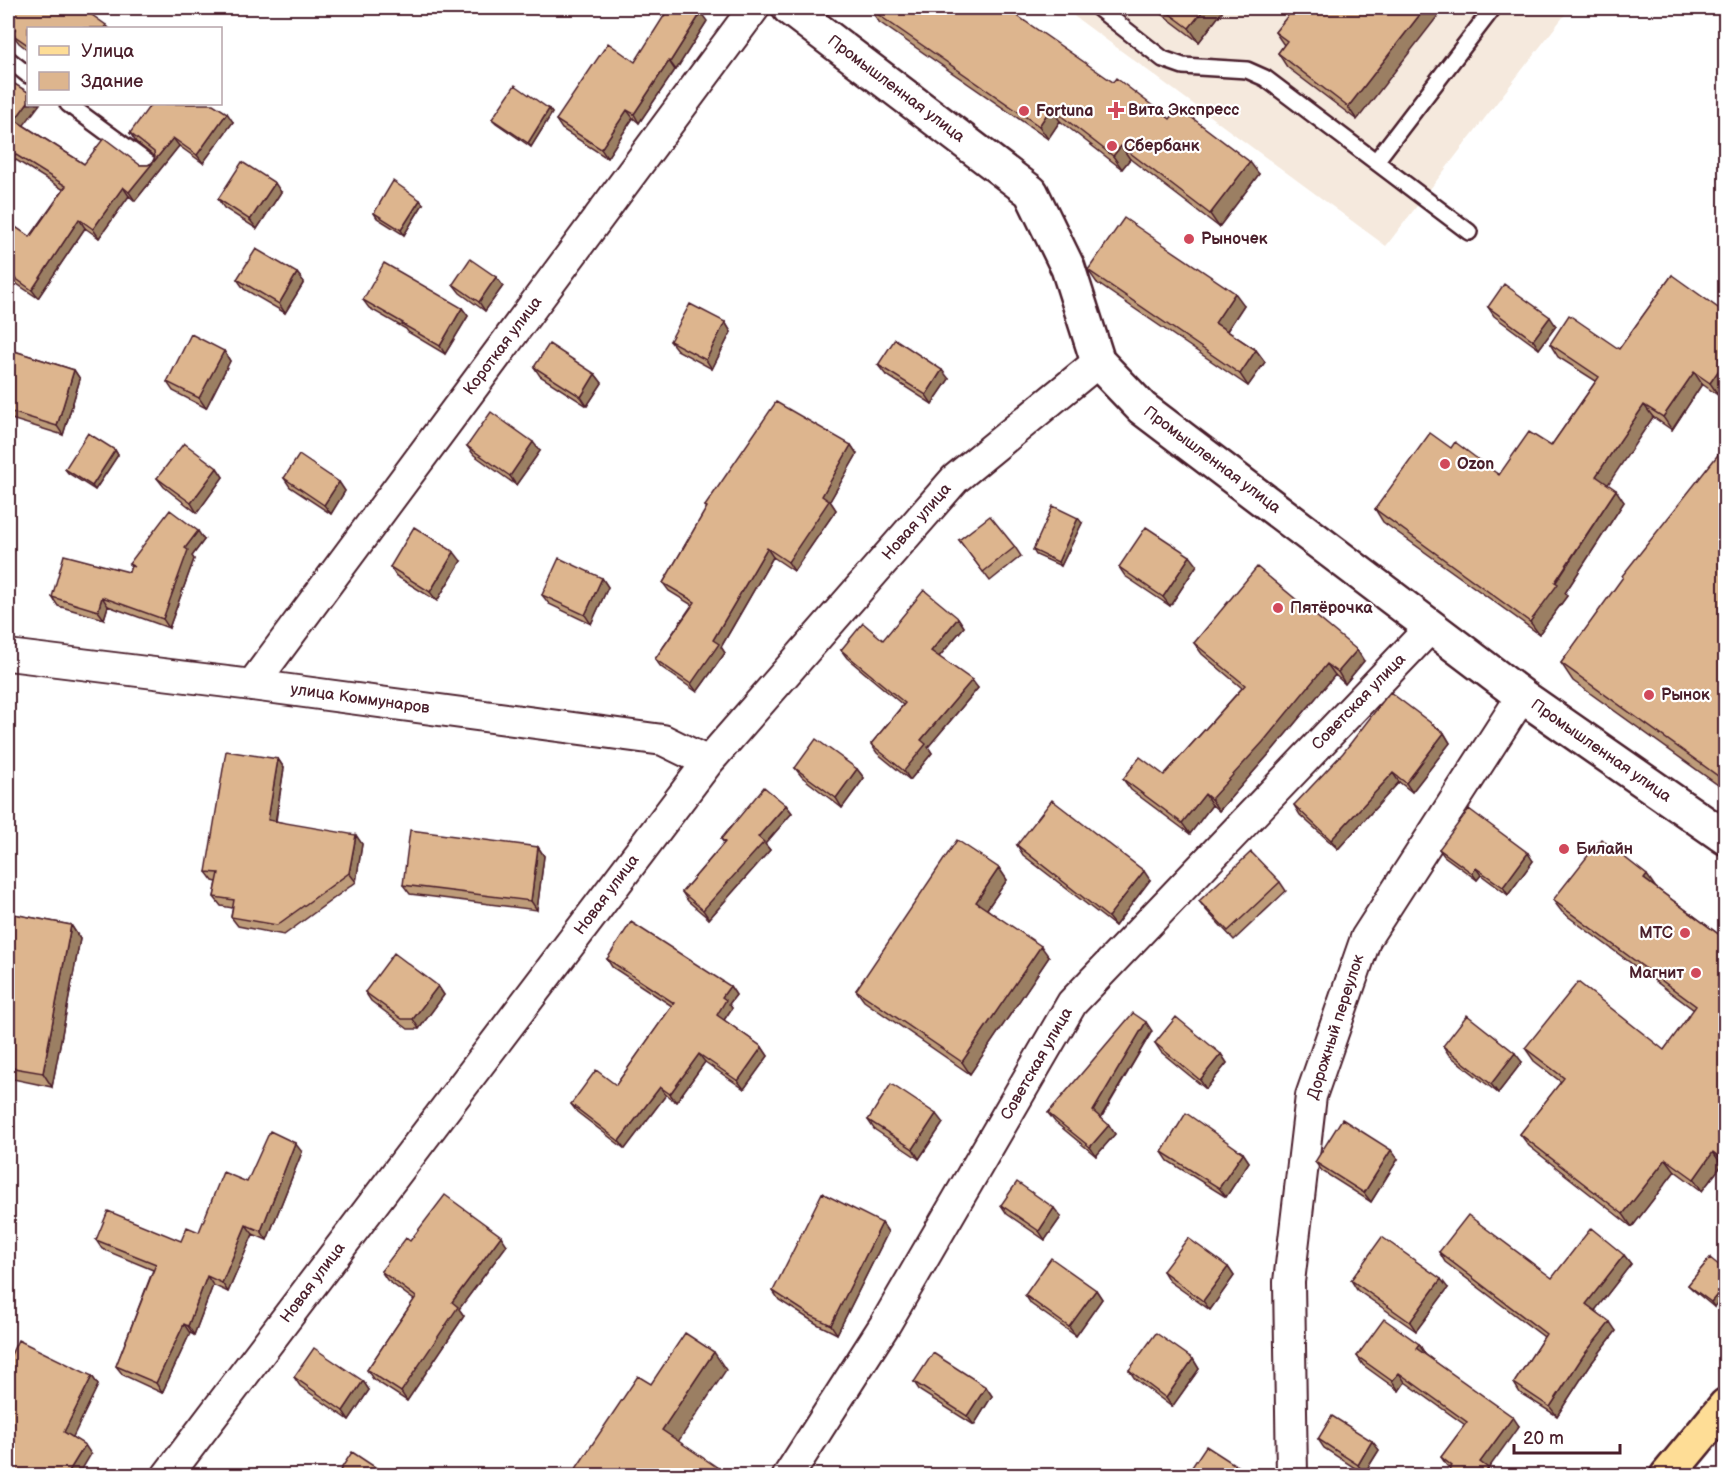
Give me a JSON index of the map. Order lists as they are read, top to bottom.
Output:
{
  "streets": {
    "main road": ["Промышленная улица"],
    "street": [
      "Короткая улица",
      "Новая улица",
      "улица Коммунаров",
      "Советская улица",
      "Дорожный переулок"
    ]
  },
  "crossings": [
    ["Промышленная улица", "Новая улица"],
    ["Промышленная улица", "Советская улица"],
    ["Промышленная улица", "Дорожный переулок"],
    ["Короткая улица", "улица Коммунаров"],
    ["Новая улица", "улица Коммунаров"]
  ],
  "places": {
    "health": ["Вита Экспресс"],
    "other": [
      "Fortuna",
      "Сбербанк",
      "Рыночек",
      "Ozon",
      "Пятёрочка",
      "Рынок",
      "Билайн",
      "МТС",
      "Магнит"
    ]
  },
  "legend": ["Улица", "Здание"],
  "scale_bar": "20 m"
}
